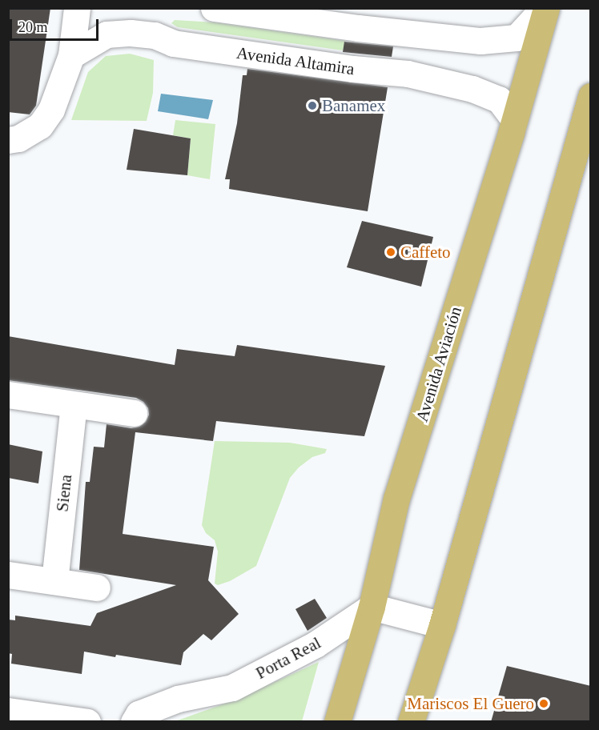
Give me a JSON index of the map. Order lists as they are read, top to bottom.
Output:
{
  "streets": {
    "main road": ["Avenida Aviación"],
    "street": ["Avenida Altamira", "Siena", "Porta Real"]
  },
  "crossings": [
    ["Avenida Altamira", "Avenida Aviación"],
    ["Avenida Aviación", "Porta Real"]
  ],
  "places": ["Banamex", "Caffeto", "Mariscos El Guero"],
  "scale_bar": "20 m"
}
